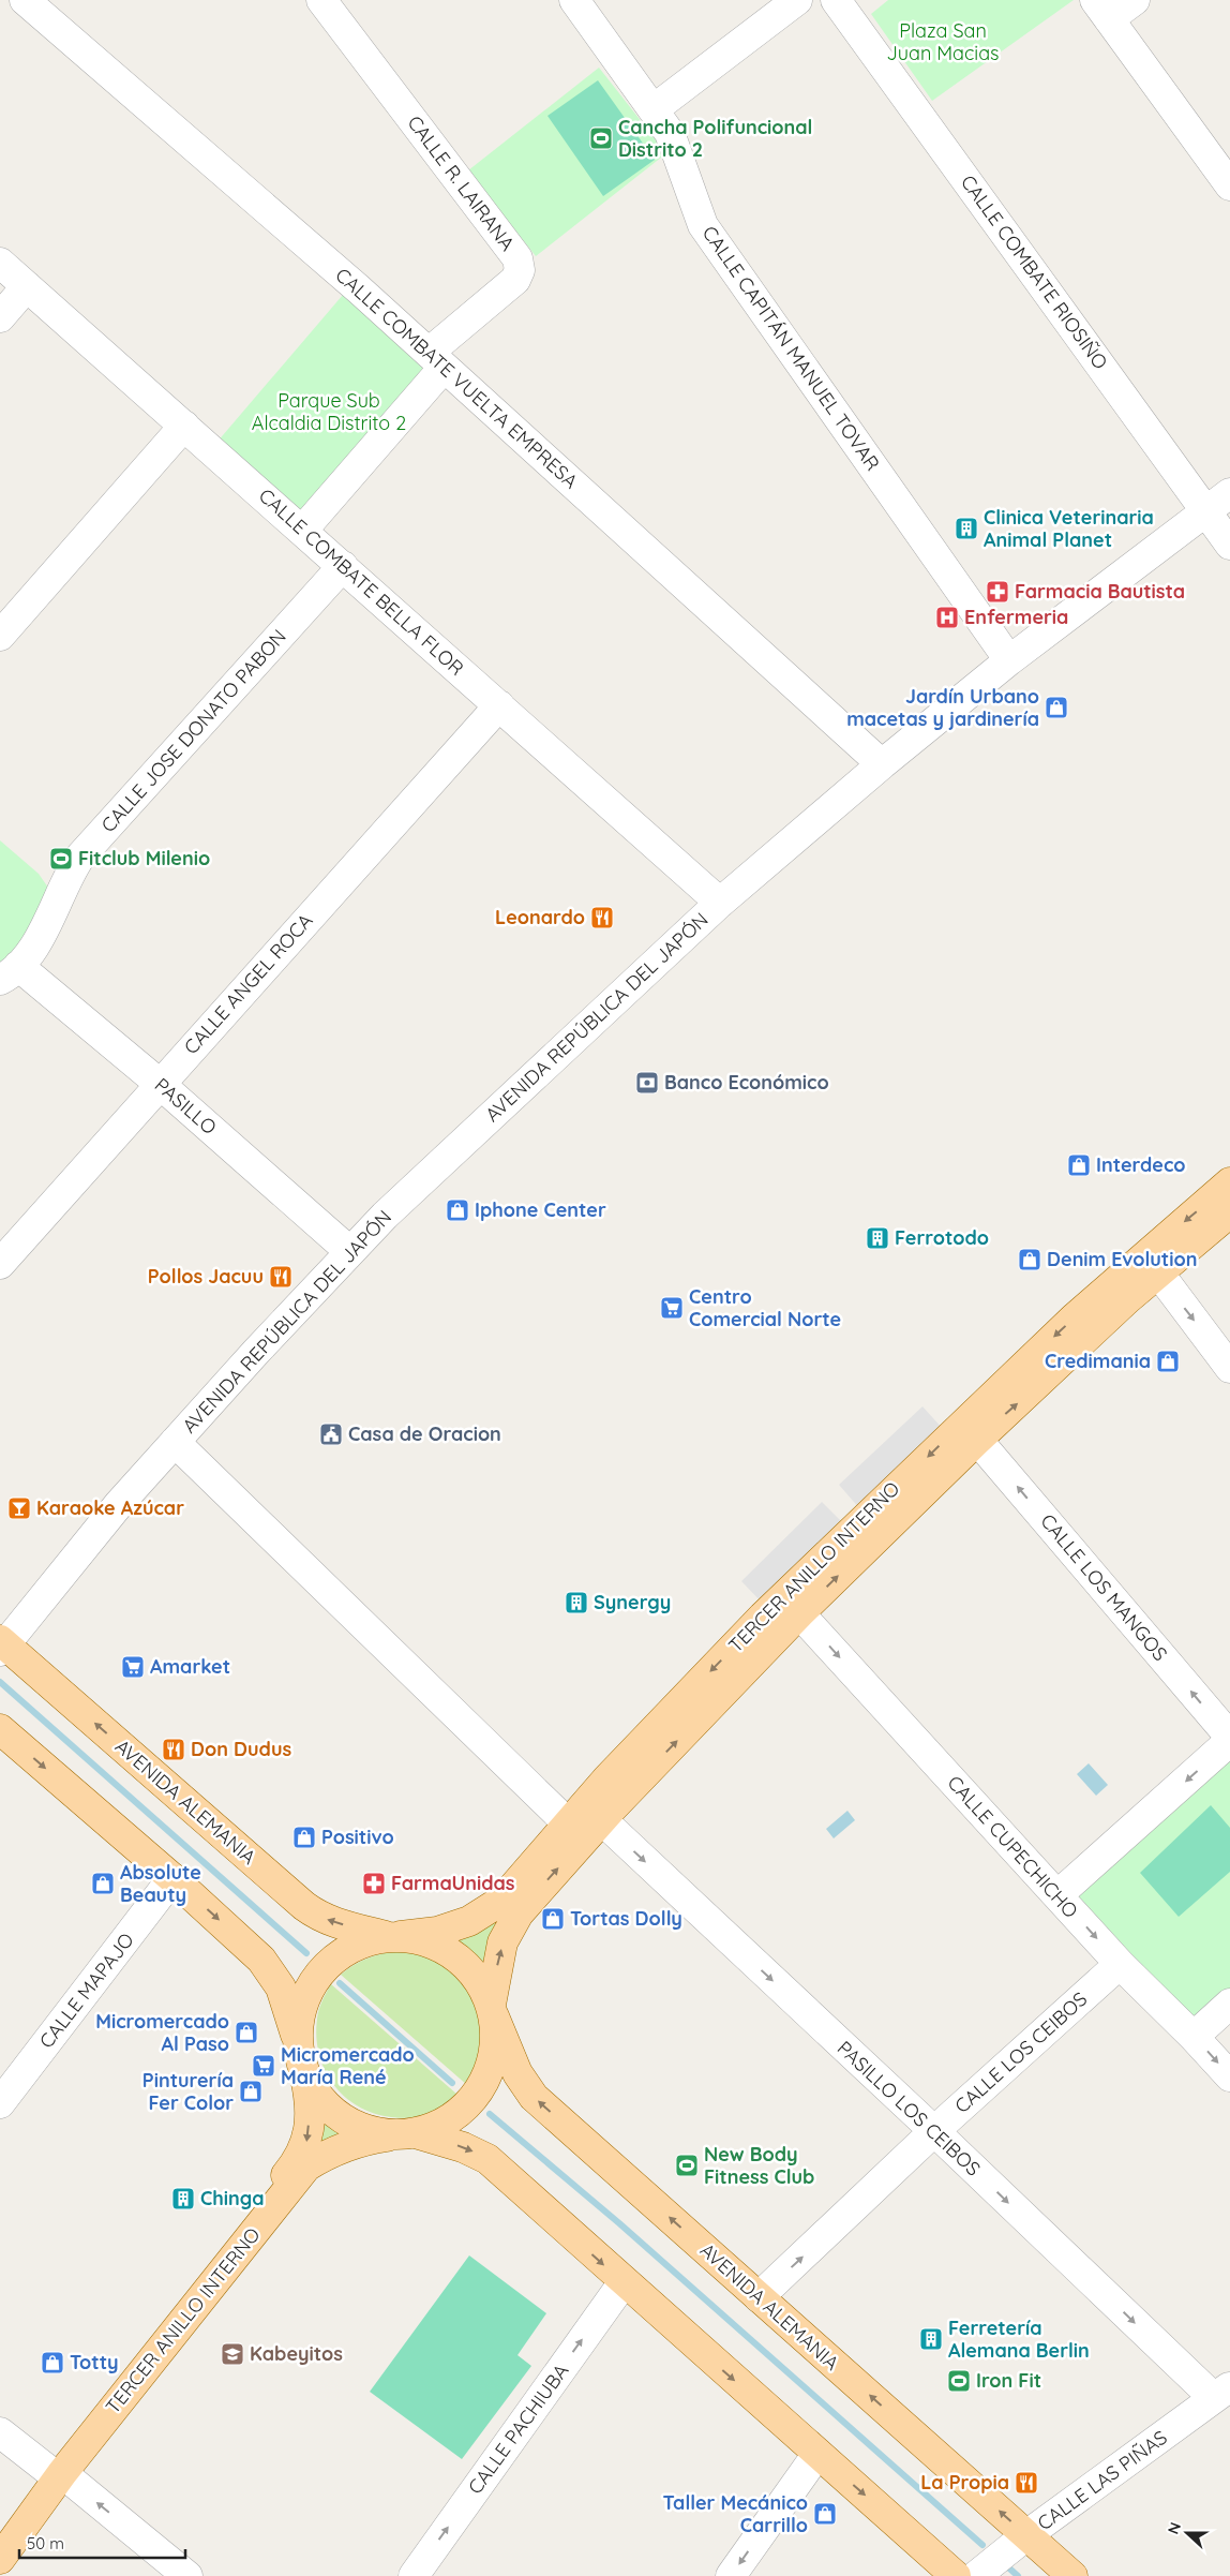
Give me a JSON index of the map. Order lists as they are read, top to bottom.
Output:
{
  "streets": {
    "main road": ["TERCER ANILLO INTERNO", "AVENIDA ALEMANIA"],
    "street": [
      "CALLE R. LAIRANA",
      "CALLE COMBATE RIOSIÑO",
      "CALLE CAPITÁN MANUEL TOVAR",
      "CALLE COMBATE VUELTA EMPRESA",
      "CALLE COMBATE BELLA FLOR",
      "CALLE JOSE DONATO PABON",
      "CALLE ANGEL ROCA",
      "AVENIDA REPÚBLICA DEL JAPÓN",
      "PASILLO",
      "CALLE LOS MANGOS",
      "CALLE CUPECHICHO",
      "CALLE MAPAJO",
      "CALLE LOS CEIBOS",
      "PASILLO LOS CEIBOS",
      "CALLE PACHIUBA",
      "CALLE LAS PIÑAS"
    ]
  },
  "crossings": [
    ["CALLE R. LAIRANA", "CALLE COMBATE VUELTA EMPRESA"],
    ["CALLE R. LAIRANA", "CALLE COMBATE BELLA FLOR"],
    ["CALLE COMBATE RIOSIÑO", "AVENIDA REPÚBLICA DEL JAPÓN"],
    ["CALLE CAPITÁN MANUEL TOVAR", "AVENIDA REPÚBLICA DEL JAPÓN"],
    ["CALLE COMBATE VUELTA EMPRESA", "AVENIDA REPÚBLICA DEL JAPÓN"],
    ["CALLE COMBATE BELLA FLOR", "CALLE JOSE DONATO PABON"],
    ["CALLE COMBATE BELLA FLOR", "CALLE ANGEL ROCA"],
    ["CALLE COMBATE BELLA FLOR", "AVENIDA REPÚBLICA DEL JAPÓN"],
    ["CALLE JOSE DONATO PABON", "PASILLO"],
    ["CALLE ANGEL ROCA", "PASILLO"],
    ["AVENIDA REPÚBLICA DEL JAPÓN", "PASILLO"],
    ["AVENIDA REPÚBLICA DEL JAPÓN", "AVENIDA ALEMANIA"],
    ["TERCER ANILLO INTERNO", "CALLE LOS MANGOS"],
    ["TERCER ANILLO INTERNO", "AVENIDA ALEMANIA"],
    ["TERCER ANILLO INTERNO", "CALLE CUPECHICHO"],
    ["TERCER ANILLO INTERNO", "PASILLO LOS CEIBOS"],
    ["AVENIDA ALEMANIA", "CALLE LOS CEIBOS"],
    ["AVENIDA ALEMANIA", "CALLE LAS PIÑAS"],
    ["CALLE CUPECHICHO", "CALLE LOS CEIBOS"],
    ["CALLE LOS CEIBOS", "PASILLO LOS CEIBOS"],
    ["PASILLO LOS CEIBOS", "CALLE LAS PIÑAS"]
  ],
  "one_way": [
    "CALLE LOS MANGOS",
    "CALLE CUPECHICHO",
    "CALLE LOS CEIBOS",
    "PASILLO LOS CEIBOS"
  ],
  "parks": ["Plaza San Juan Macias", "Parque Sub Alcaldia Distrito 2"],
  "places": {
    "sports": [
      "Cancha Polifuncional Distrito 2",
      "Fitclub Milenio",
      "New Body Fitness Club",
      "Iron Fit"
    ],
    "building": [
      "Clinica Veterinaria Animal Planet",
      "Ferrotodo",
      "Synergy",
      "Chinga",
      "Ferretería Alemana Berlin"
    ],
    "pharmacy": ["Farmacia Bautista", "FarmaUnidas"],
    "hospital": ["Enfermeria"],
    "shop": [
      "Jardín Urbano macetas y jardinería",
      "Interdeco",
      "Iphone Center",
      "Denim Evolution",
      "Credimania",
      "Positivo",
      "Absolute Beauty",
      "Tortas Dolly",
      "Micromercado Al Paso",
      "Pinturería Fer Color",
      "Totty",
      "Taller Mecánico Carrillo"
    ],
    "restaurant": [
      "Leonardo",
      "Pollos Jacuu",
      "Don Dudus",
      "La Propia"
    ],
    "bank": ["Banco Económico"],
    "supermarket": ["Centro Comercial Norte", "Amarket", "Micromercado María René"],
    "public building": ["Casa de Oracion"],
    "bar": ["Karaoke Azúcar"],
    "school or university": ["Kabeyitos"]
  },
  "scale_bar": "50 m",
  "north": "left"
}
